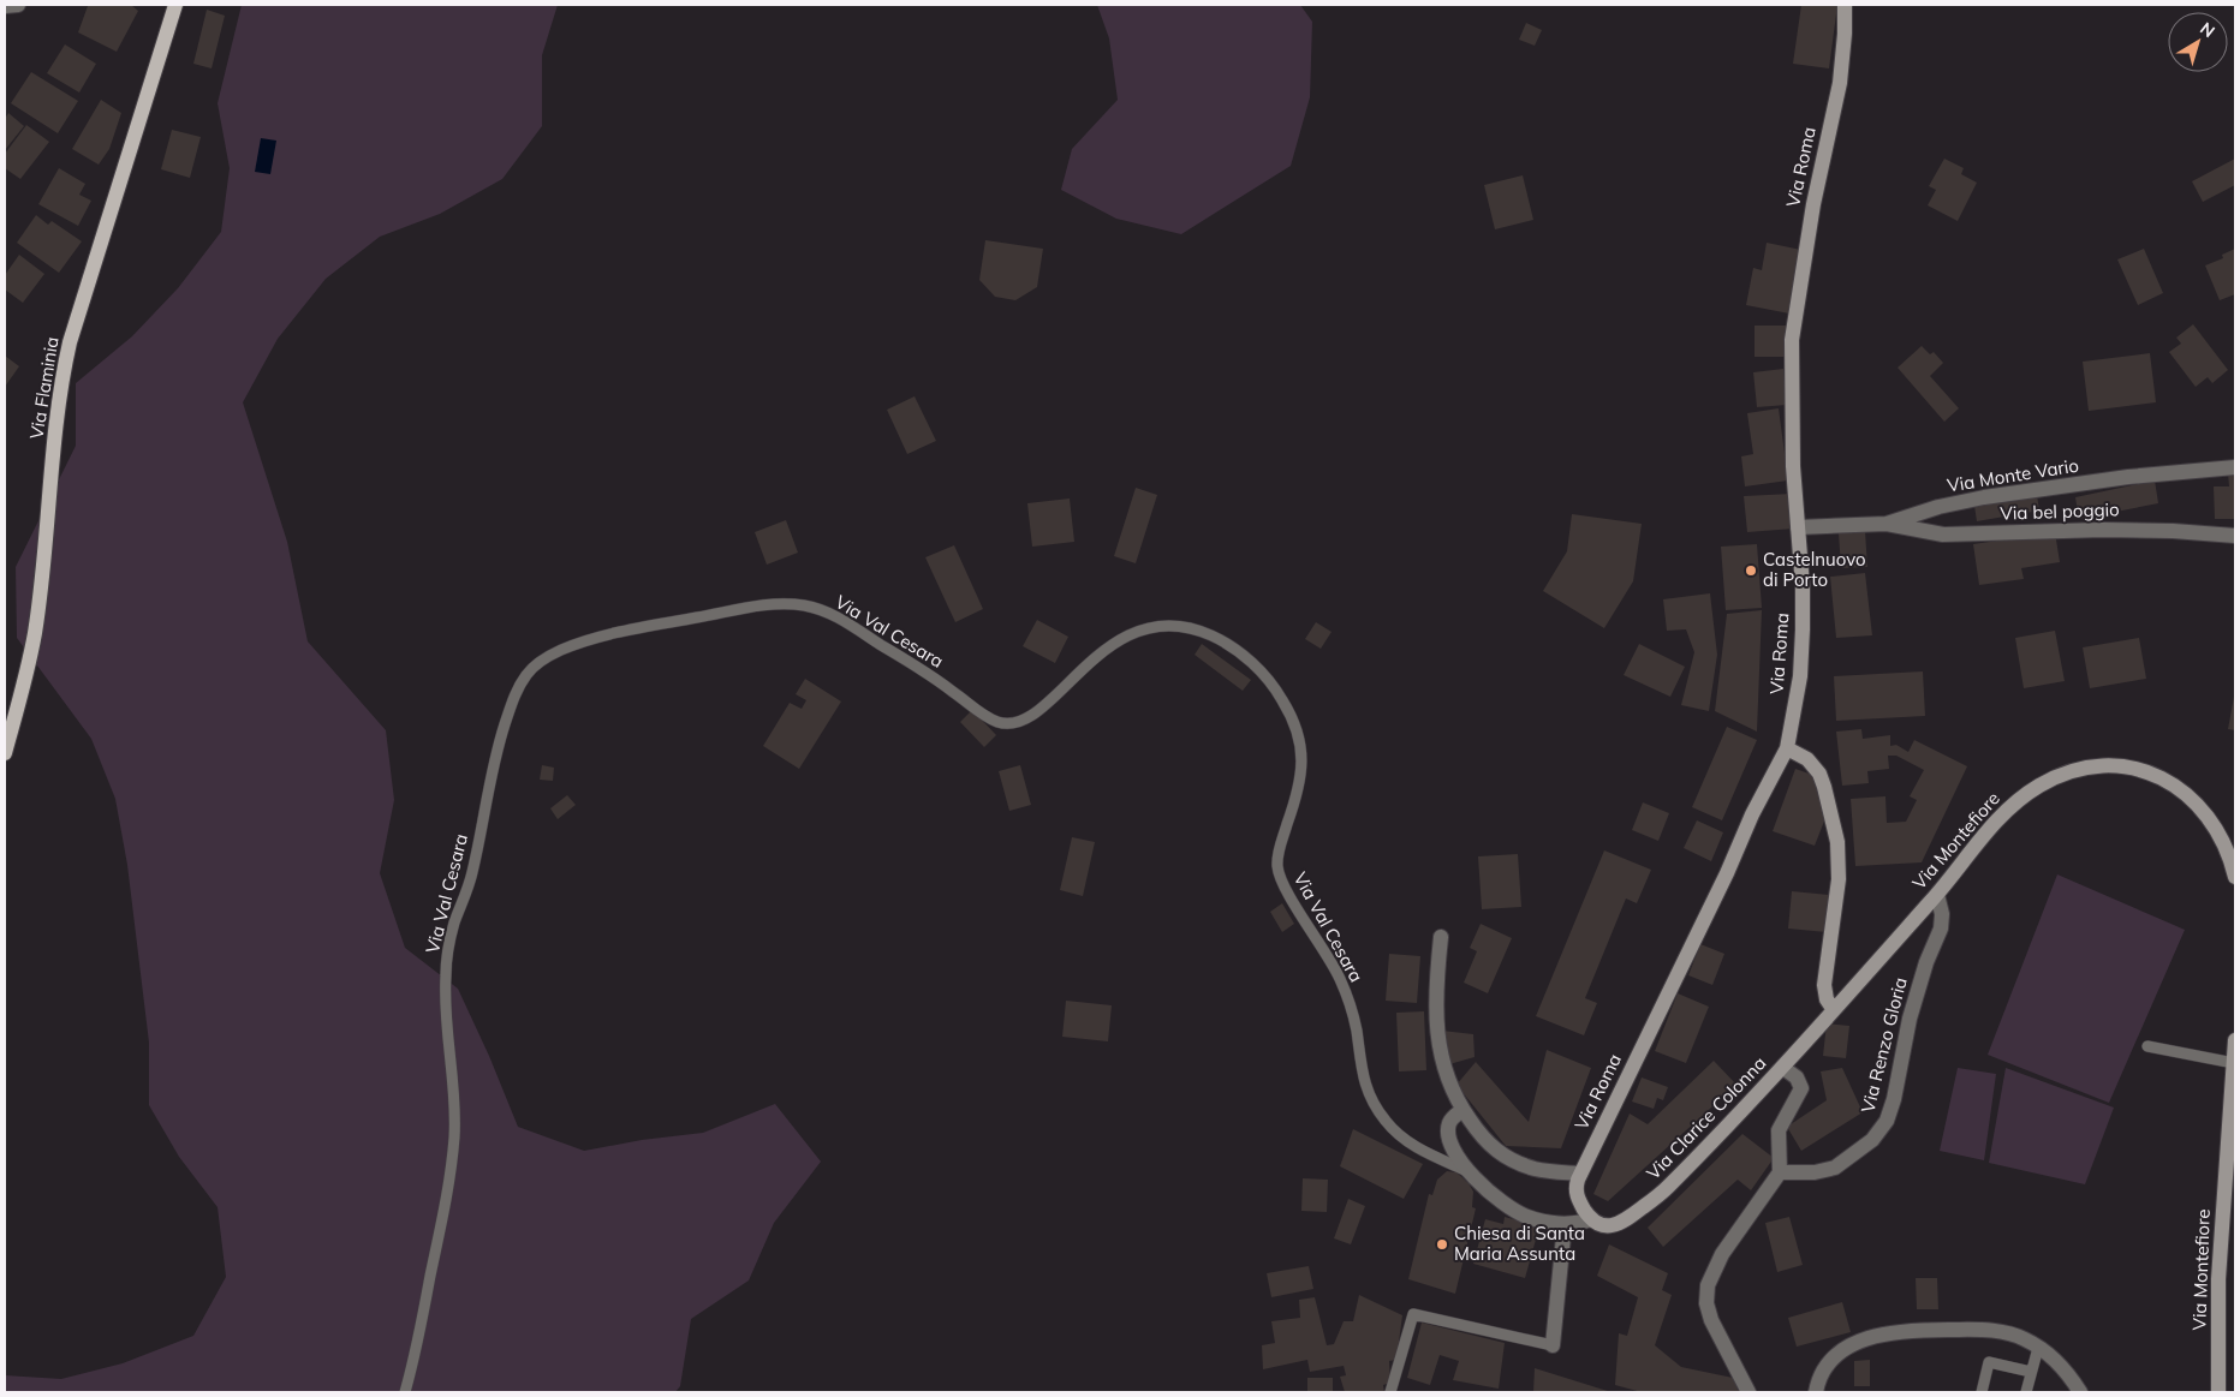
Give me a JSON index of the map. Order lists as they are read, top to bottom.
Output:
{
  "streets": {
    "main road": [
      "Via Roma",
      "Via Flaminia",
      "Via Montefiore",
      "Via Clarice Colonna"
    ],
    "street": ["Via Monte Vario", "Via bel poggio", "Via Renzo Gloria"],
    "lane": ["Via Val Cesara"]
  },
  "crossings": [
    ["Via Roma", "Via Monte Vario"],
    ["Via Roma", "Via Clarice Colonna"],
    ["Via Monte Vario", "Via bel poggio"],
    ["Via Montefiore", "Via Renzo Gloria"],
    ["Via Montefiore", "Via Clarice Colonna"]
  ],
  "places": ["Castelnuovo di Porto", "Chiesa di Santa Maria Assunta"],
  "north": "top right"
}
